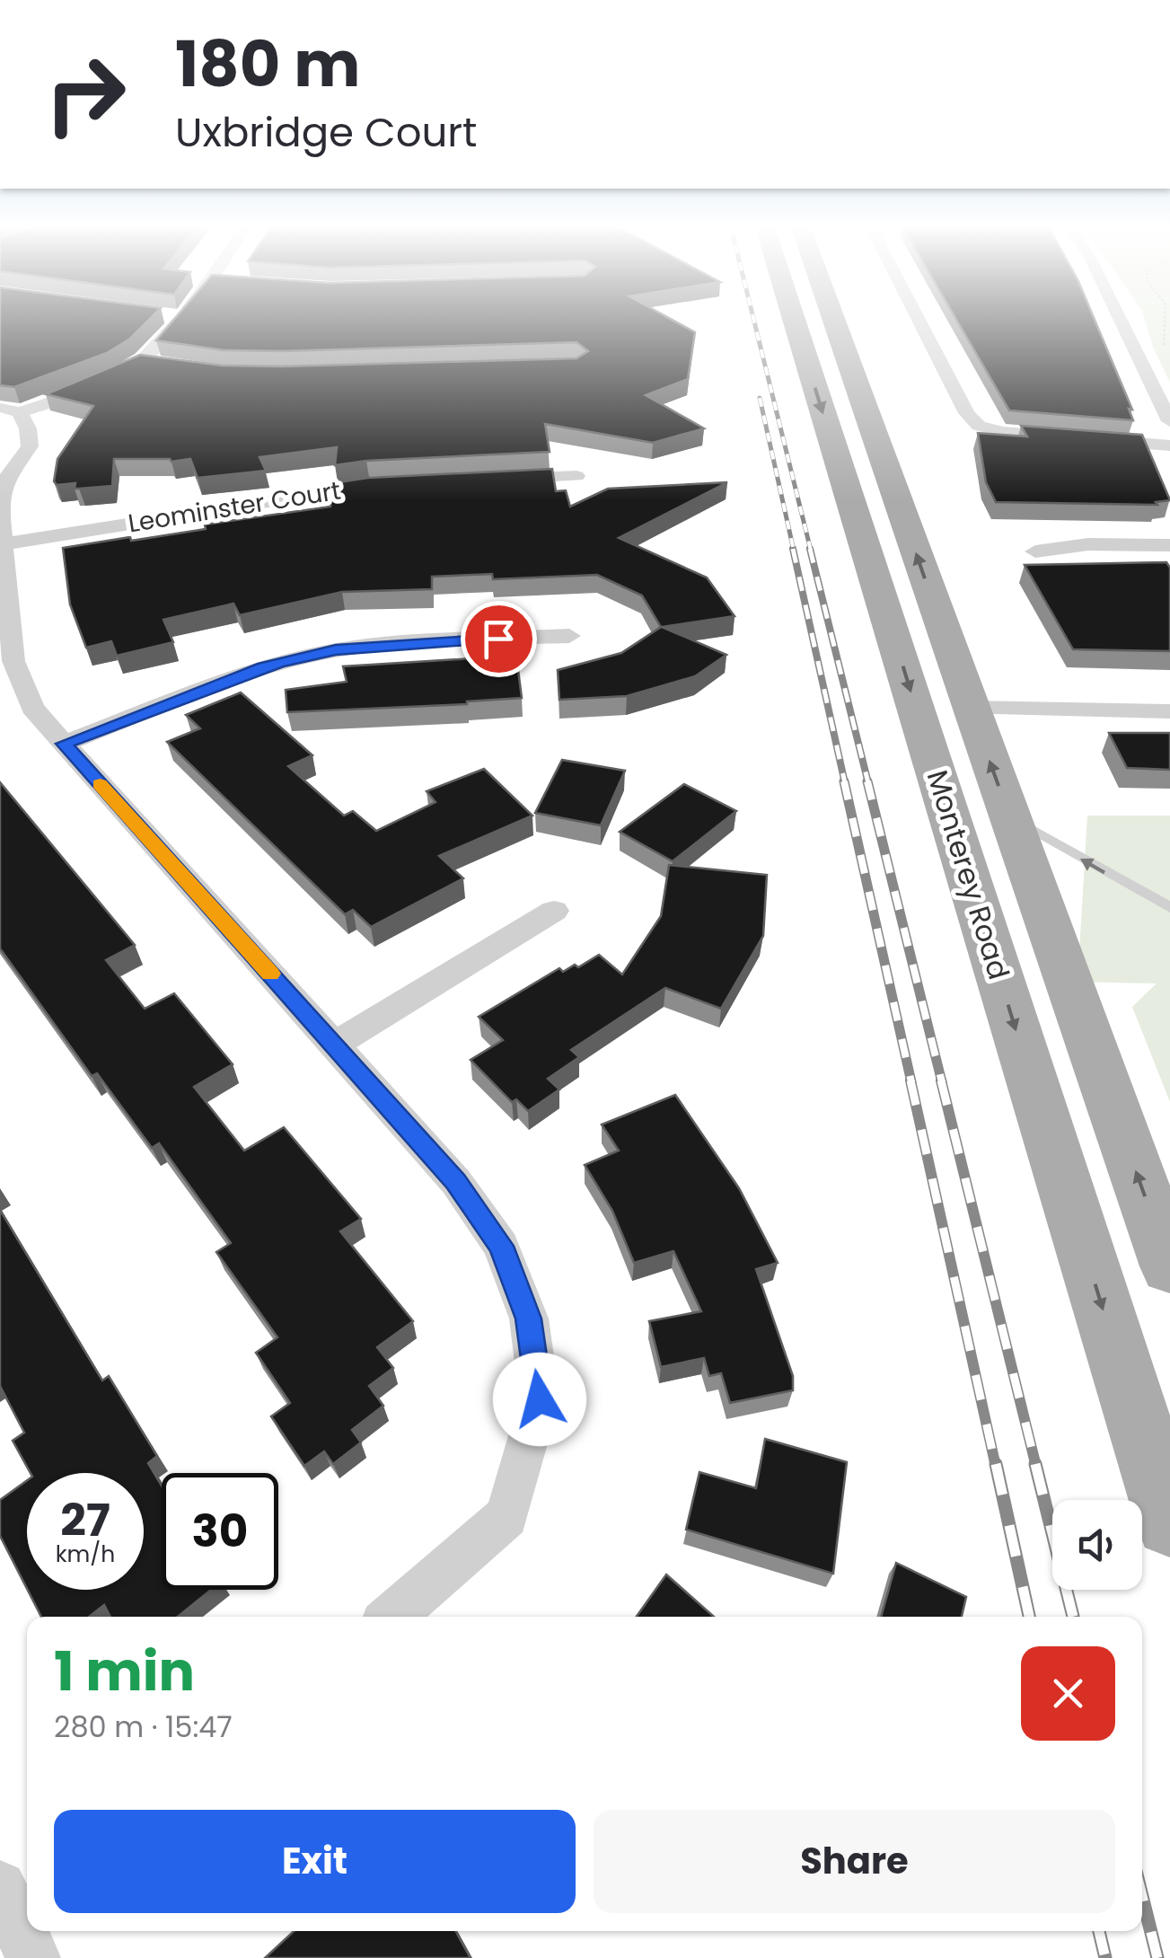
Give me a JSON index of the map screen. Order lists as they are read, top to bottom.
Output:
{
  "streets": {
    "main road": ["Monterey Road"],
    "street": ["Leominster Court"]
  },
  "page": {
    "turn": ["180 m", "Uxbridge Court"],
    "speed": "27 km/h",
    "limit": "30",
    "heading": ["1 min", "280 m · 15:47"],
    "buttons": ["Exit", "Share"]
  }
}
